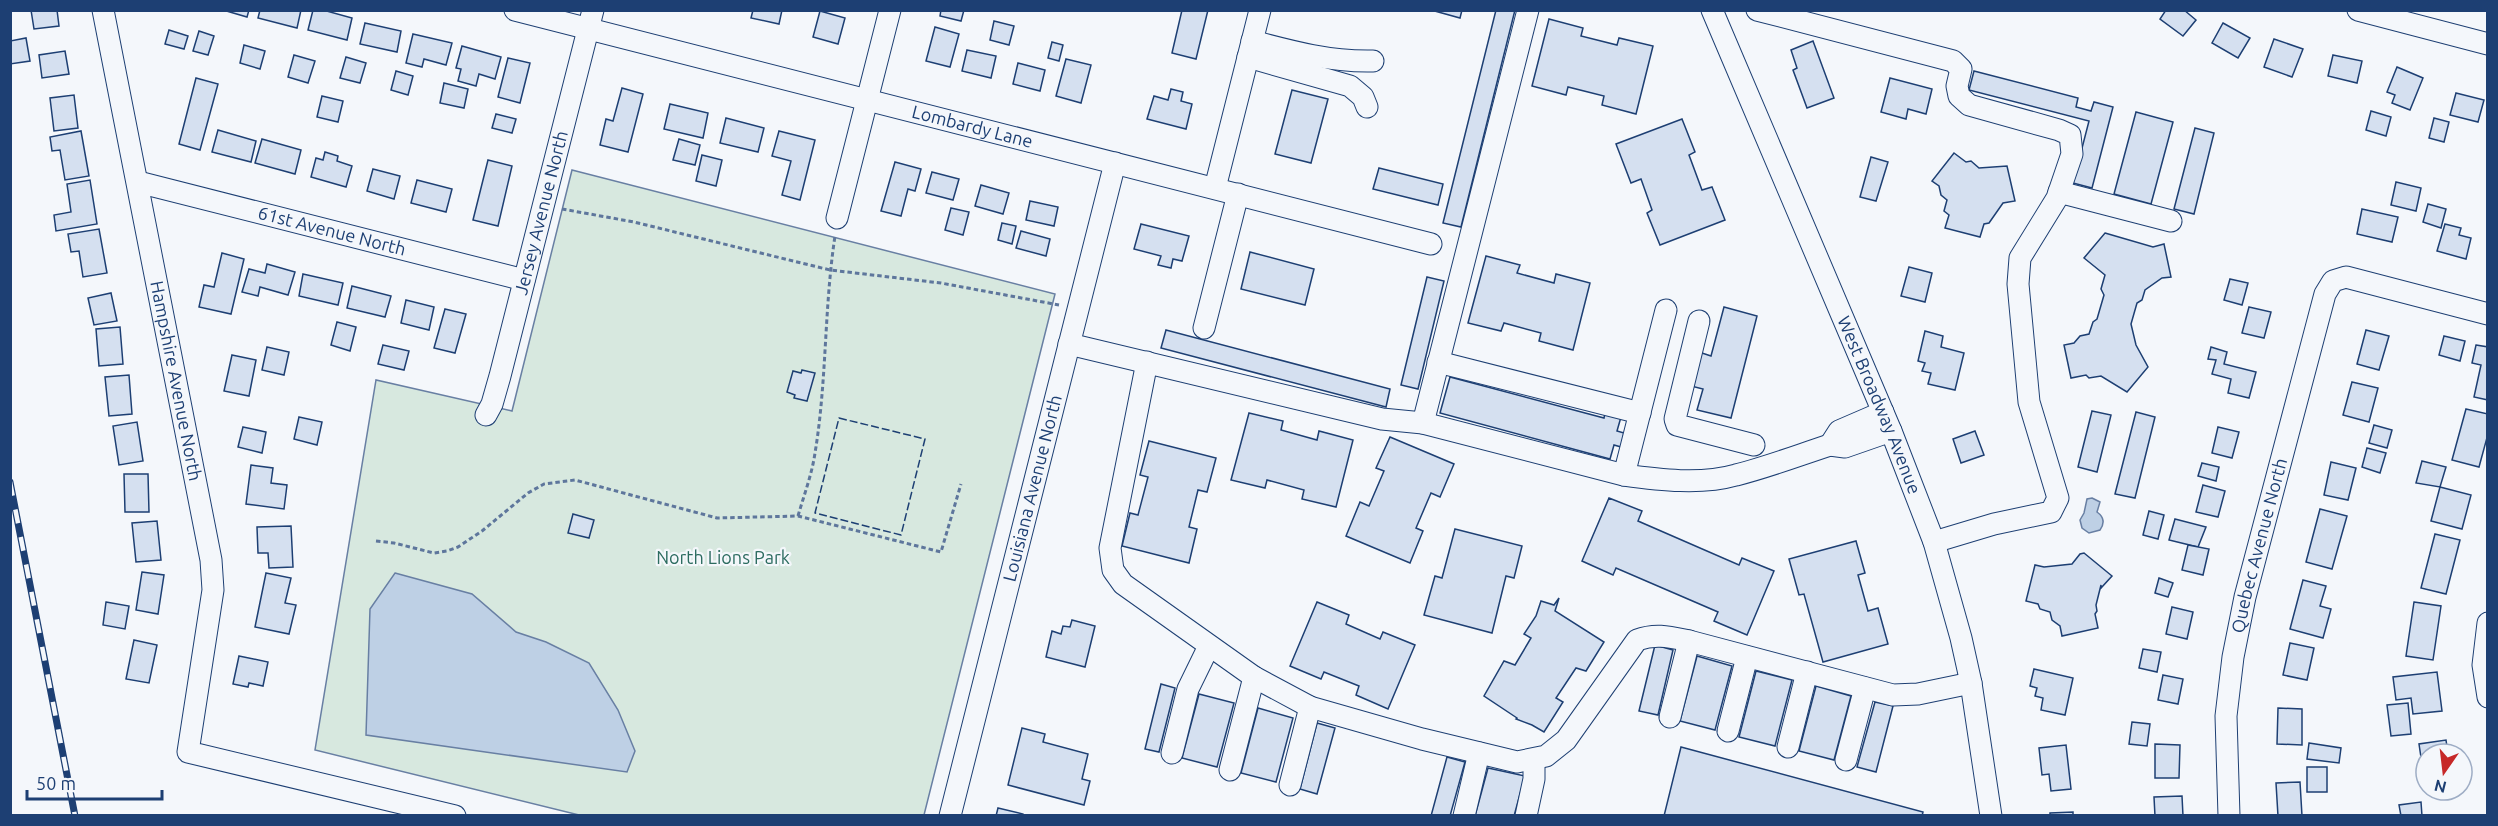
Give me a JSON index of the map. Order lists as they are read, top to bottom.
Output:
{
  "streets": {
    "street": [
      "Lombardy Lane",
      "Jersey Avenue North",
      "61st Avenue North",
      "Hampshire Avenue North",
      "West Broadway Avenue",
      "Louisiana Avenue North",
      "Quebec Avenue North"
    ]
  },
  "crossings": [
    ["Lombardy Lane", "Jersey Avenue North"],
    ["Lombardy Lane", "Louisiana Avenue North"],
    ["Jersey Avenue North", "61st Avenue North"],
    ["61st Avenue North", "Hampshire Avenue North"]
  ],
  "parks": ["North Lions Park"],
  "scale_bar": "50 m",
  "north": "bottom"
}
